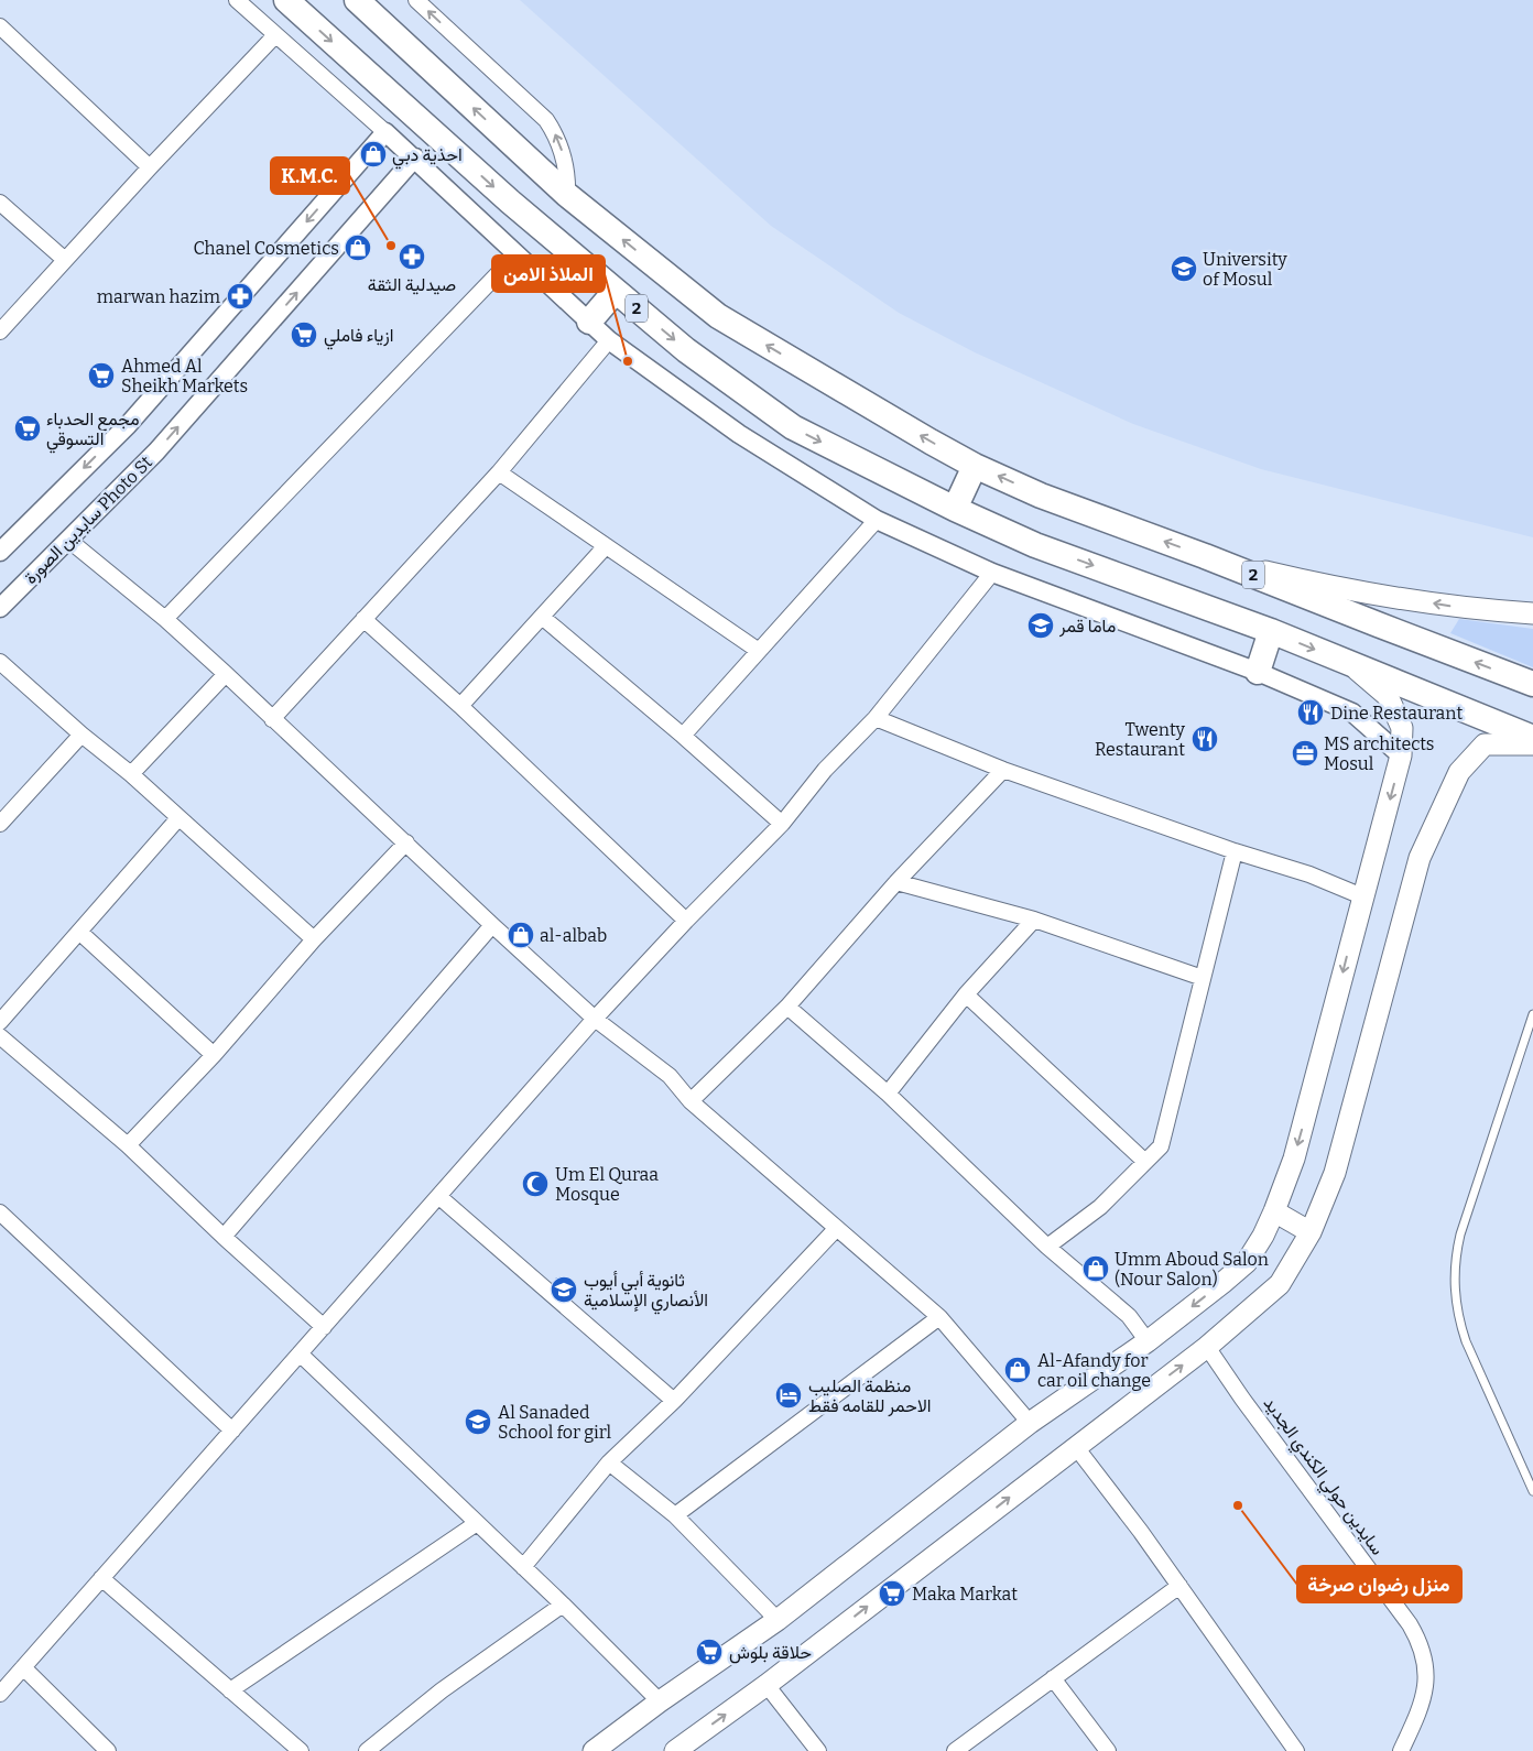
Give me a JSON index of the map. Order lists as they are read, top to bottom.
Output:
{
  "streets": {
    "highway": ["2"],
    "street": ["سايدين الصورة Photo St", "سايدين حولي الكندي الجديد"]
  },
  "places": {
    "shop": [
      "احذية دبي",
      "Chanel Cosmetics",
      "al-albab",
      "Umm Aboud Salon (Nour Salon)",
      "Al-Afandy for car oil change"
    ],
    "other": ["K.M.C.", "الملاذ الامن", "منزل رضوان صرخة"],
    "pharmacy": ["صيدلية الثقة", "marwan hazim"],
    "school or university": [
      "University of Mosul",
      "ماما قمر",
      "ثانوية أبي أيوب الأنصاري الإسلامية",
      "Al Sanaded School for girl"
    ],
    "supermarket": [
      "ازياء فاملي",
      "Ahmed Al Sheikh Markets",
      "مجمع الحدباء التسوقي",
      "Maka Markat",
      "حلاقة بلوش"
    ],
    "restaurant": ["Dine Restaurant", "Twenty Restaurant"],
    "office": ["MS architects Mosul"],
    "mosque": ["Um El Quraa Mosque"],
    "hotel": ["منظمة الصليب الاحمر للقامه فقط"]
  }
}
